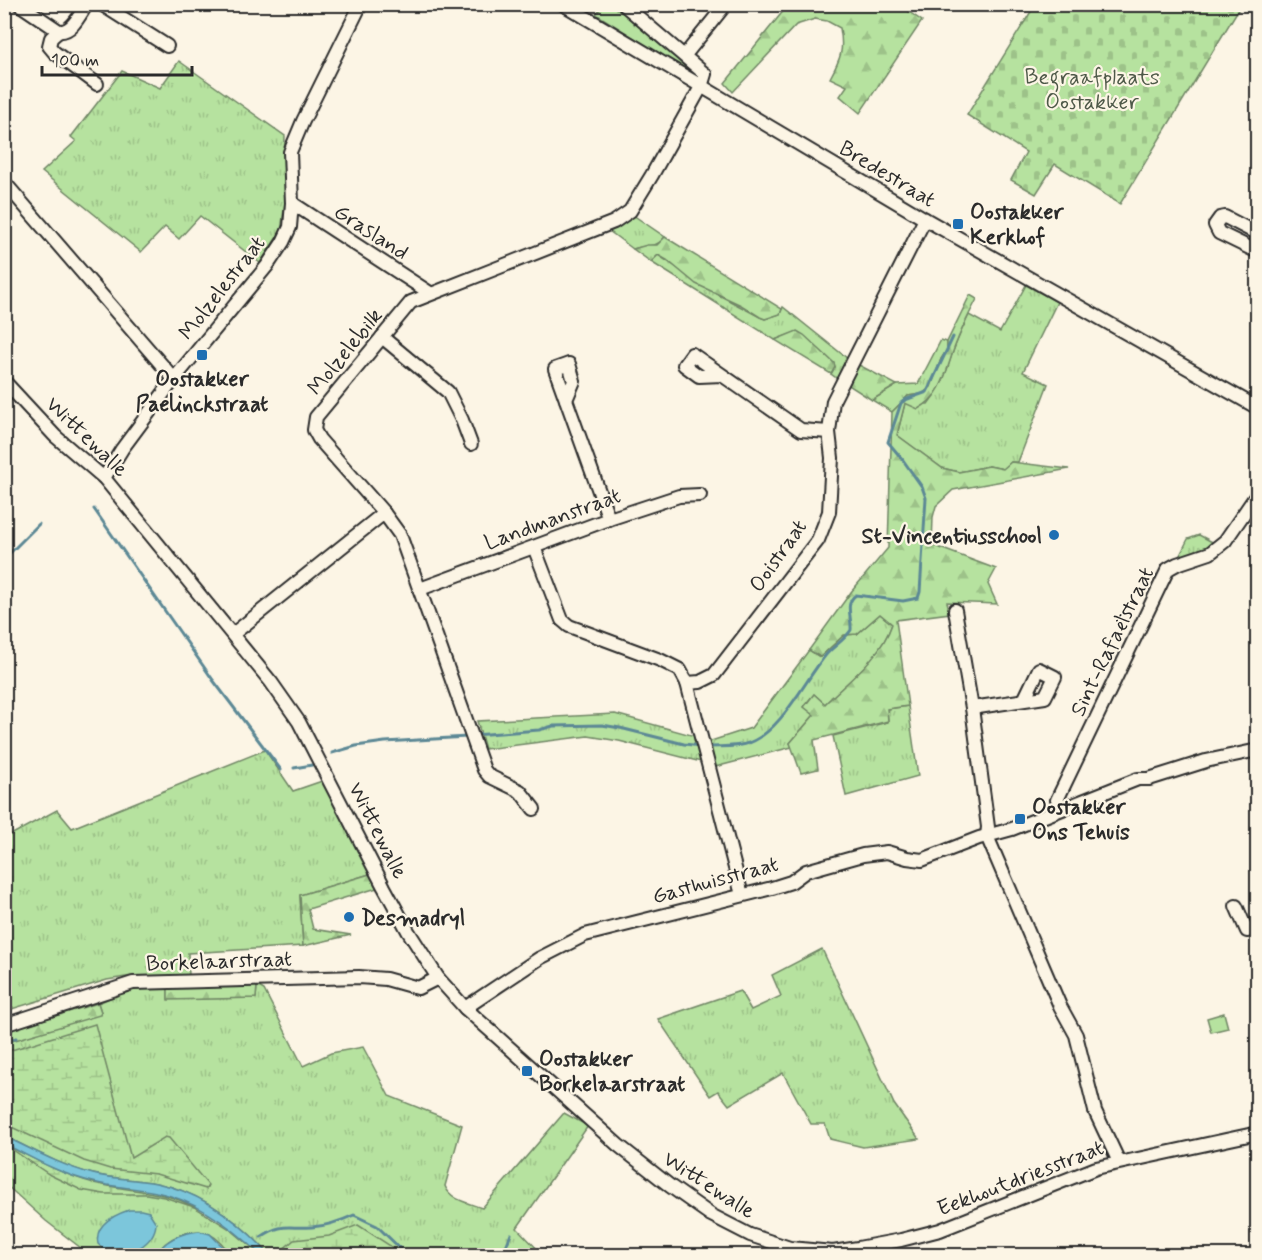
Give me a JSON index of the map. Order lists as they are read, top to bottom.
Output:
{
  "streets": {
    "street": [
      "Bredestraat",
      "Grasland",
      "Molzelestraat",
      "Molzelebilk",
      "Wittewalle",
      "Landmanstraat",
      "Ooistraat",
      "Sint-Rafaëlstraat",
      "Gasthuisstraat",
      "Borkelaarstraat",
      "Eekhoutdriesstraat"
    ]
  },
  "crossings": [
    ["Bredestraat", "Molzelebilk"],
    ["Bredestraat", "Ooistraat"],
    ["Grasland", "Molzelestraat"],
    ["Grasland", "Molzelebilk"],
    ["Molzelestraat", "Wittewalle"],
    ["Molzelebilk", "Landmanstraat"],
    ["Wittewalle", "Gasthuisstraat"],
    ["Wittewalle", "Borkelaarstraat"],
    ["Wittewalle", "Eekhoutdriesstraat"],
    ["Sint-Rafaëlstraat", "Gasthuisstraat"]
  ],
  "parks": ["Begraafplaats Oostakker"],
  "places": {
    "transit": [
      "Oostakker Kerkhof",
      "Oostakker Paelinckstraat",
      "Oostakker Ons Tehuis",
      "Oostakker Borkelaarstraat"
    ],
    "other": ["St-Vincentiusschool", "Desmadryl"]
  },
  "scale_bar": "100 m"
}
